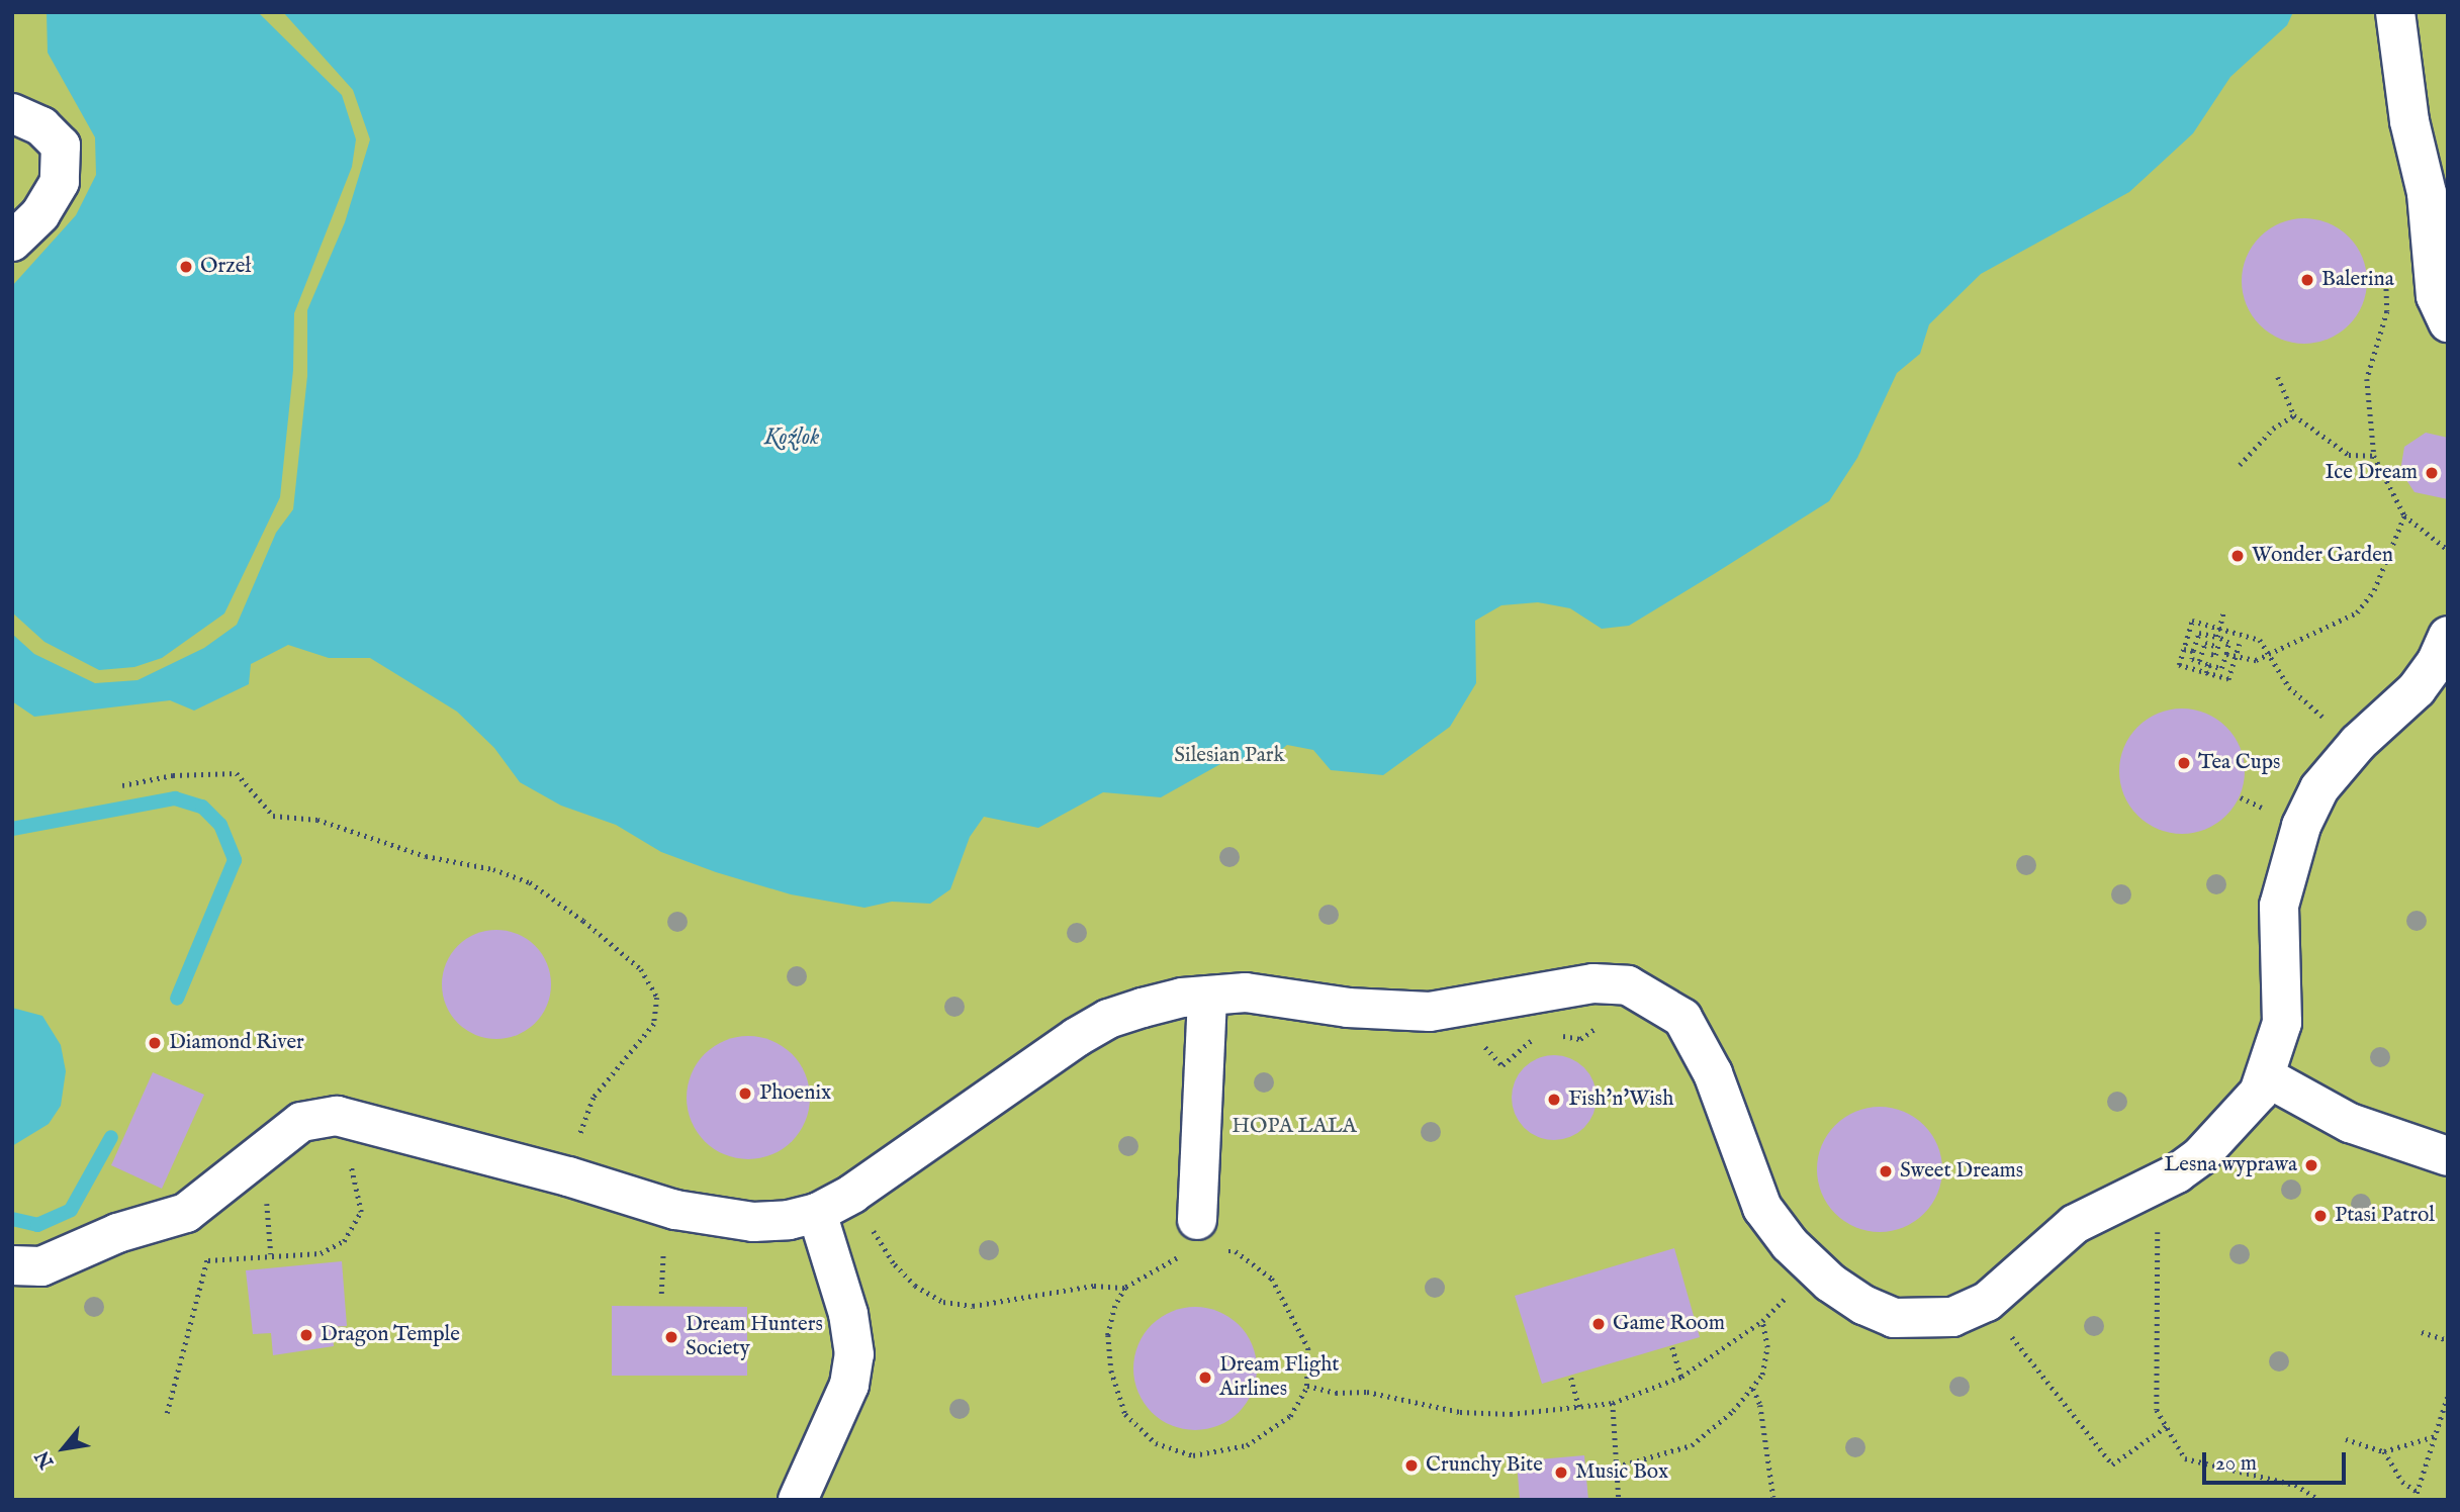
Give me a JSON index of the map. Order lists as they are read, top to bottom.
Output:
{
  "water": ["Koźlok"],
  "parks": ["Silesian Park", "HOPA LALA"],
  "places": [
    "Orzeł",
    "Balerina",
    "Ice Dream",
    "Wonder Garden",
    "Tea Cups",
    "Diamond River",
    "Phoenix",
    "Fish'n'Wish",
    "Lesna wyprawa",
    "Sweet Dreams",
    "Ptasi Patrol",
    "Game Room",
    "Dragon Temple",
    "Dream Hunters Society",
    "Dream Flight Airlines",
    "Crunchy Bite",
    "Music Box"
  ],
  "scale_bar": "20 m",
  "north": "bottom left"
}
